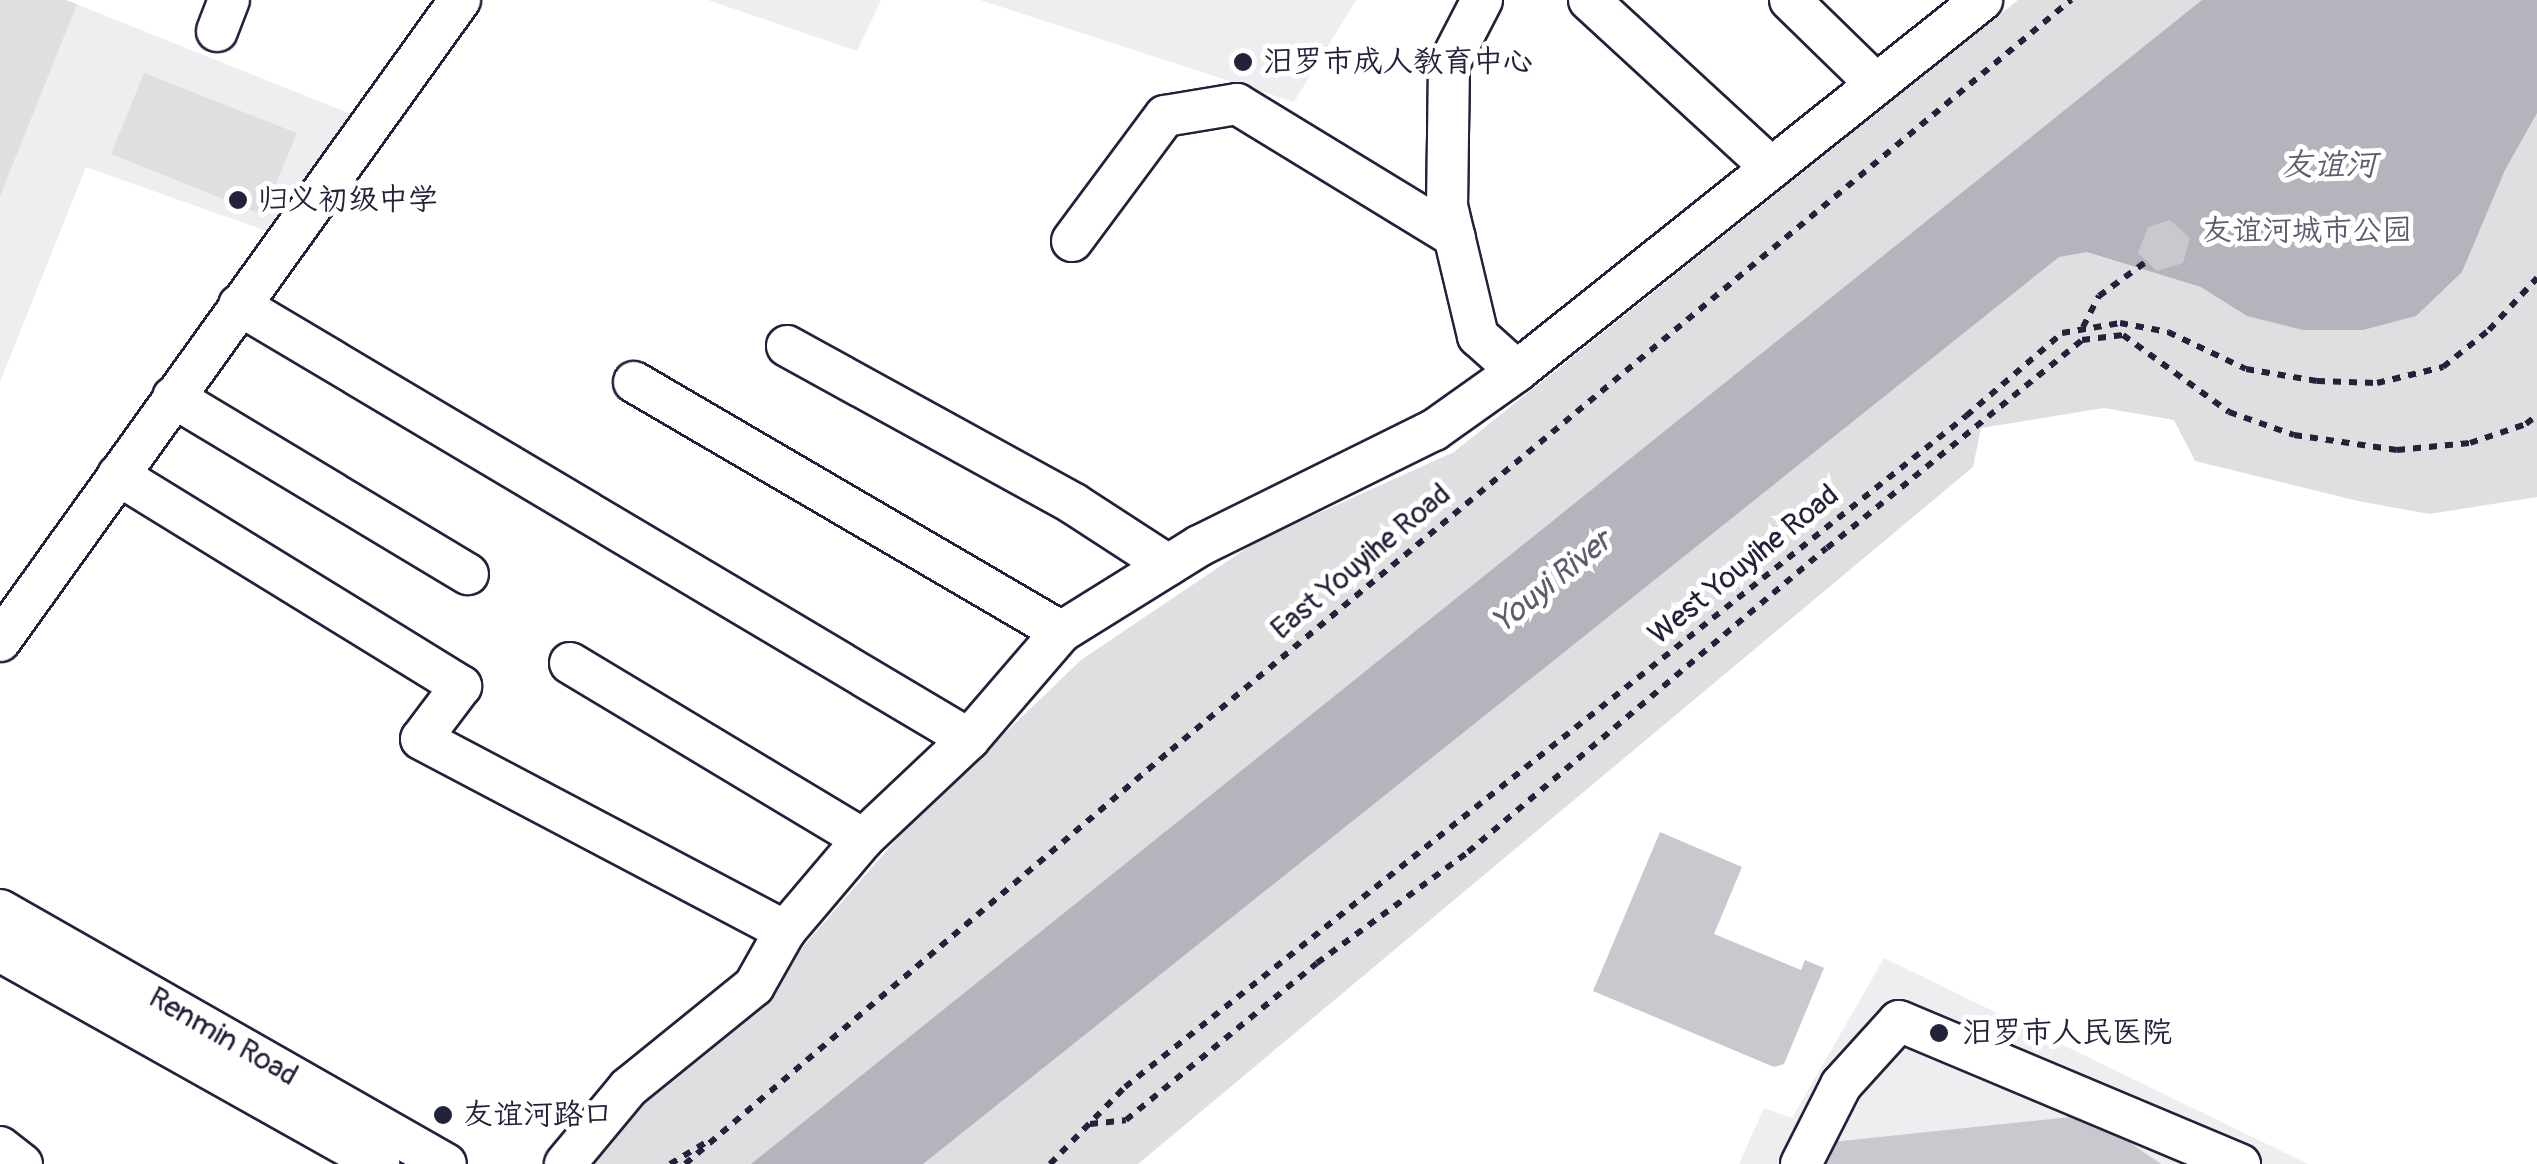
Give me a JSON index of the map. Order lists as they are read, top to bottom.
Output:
{
  "streets": {
    "street": ["Renmin Road"],
    "path": ["East Youyihe Road", "West Youyihe Road"]
  },
  "water": ["友谊河", "Youyi River"],
  "parks": ["友谊河城市公园"],
  "places": [
    "汨罗市成人教育中心",
    "归义初级中学",
    "汨罗市人民医院",
    "友谊河路口"
  ]
}
